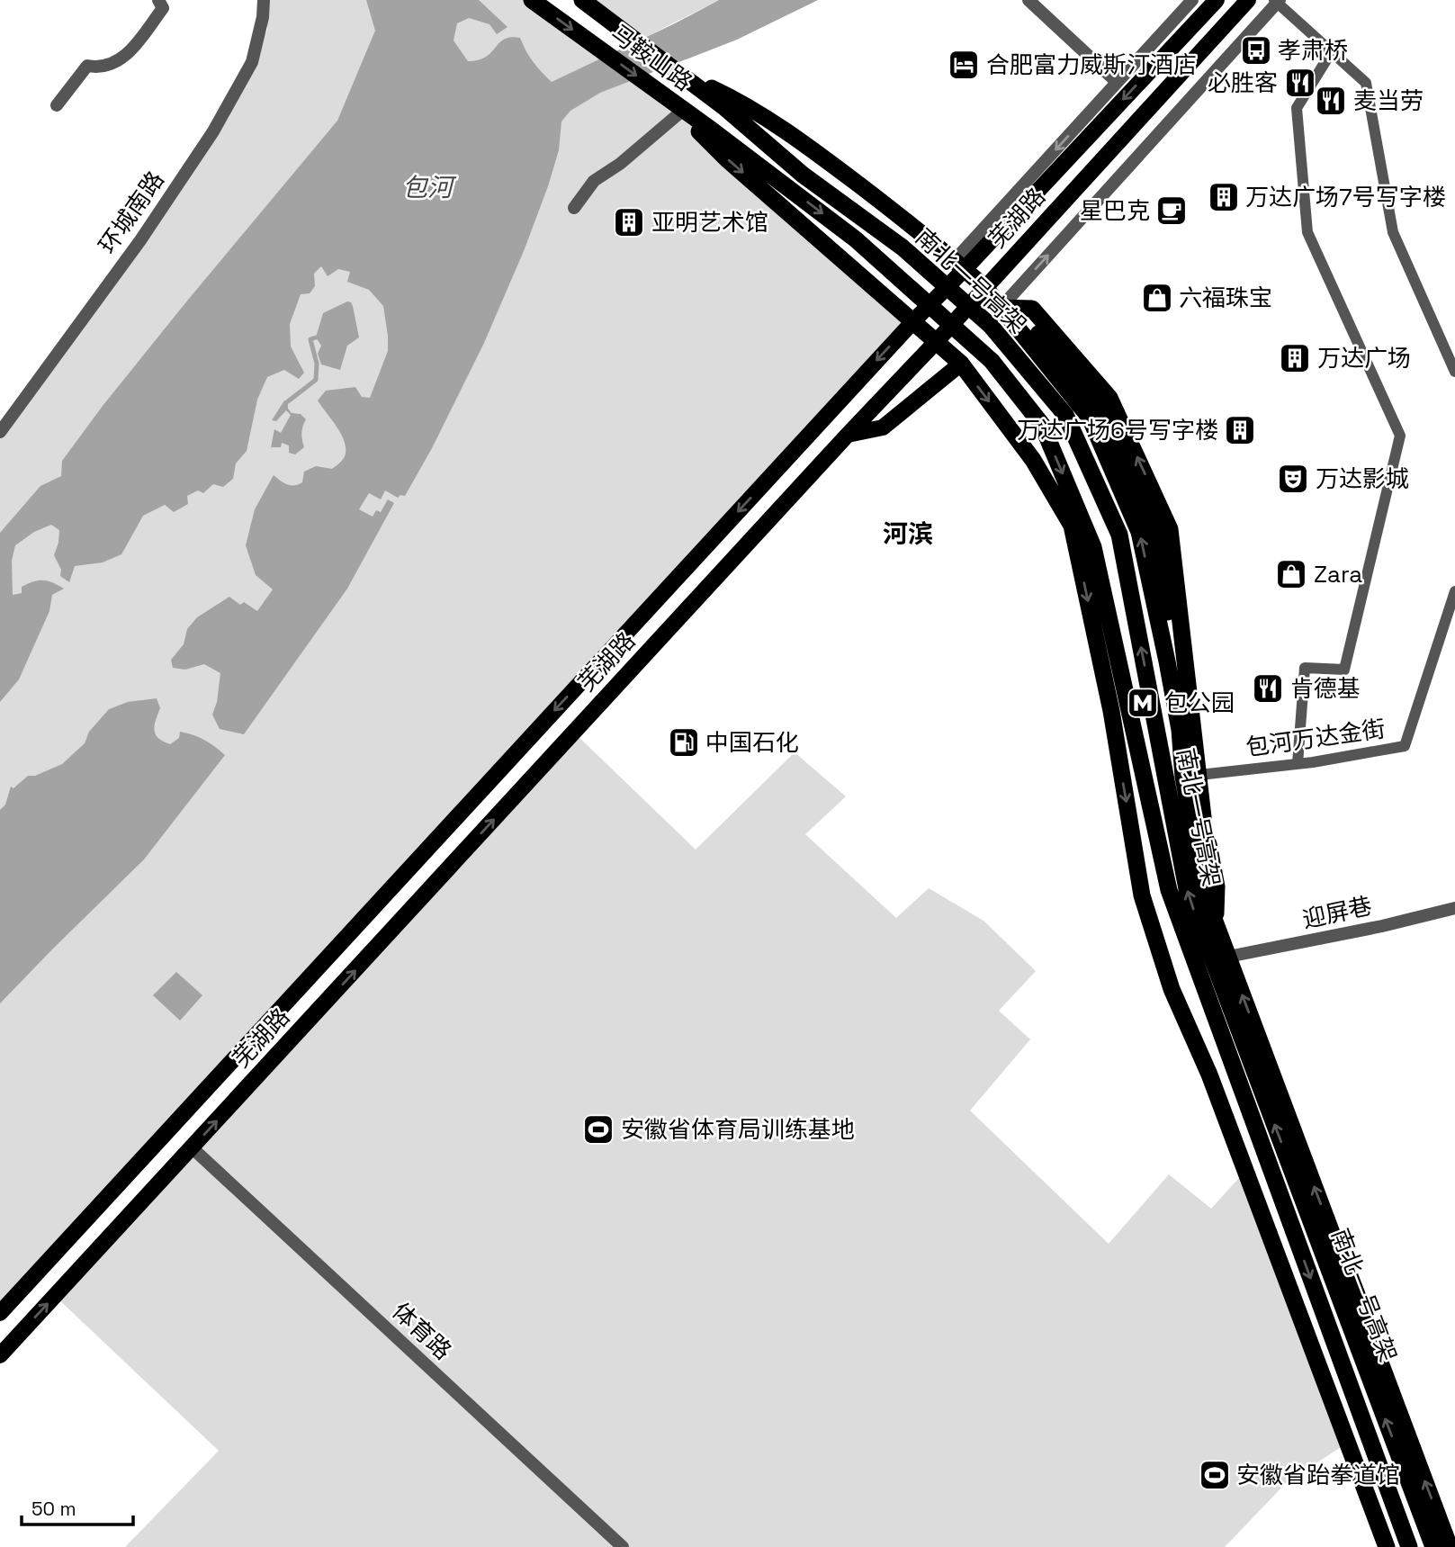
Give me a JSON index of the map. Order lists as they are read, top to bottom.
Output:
{
  "streets": {
    "highway": ["马鞍山路", "南北一号高架"],
    "main road": ["芜湖路"],
    "street": [
      "环城南路",
      "包河万达金街",
      "迎屏巷",
      "体育路"
    ]
  },
  "crossings": [
    ["马鞍山路", "南北一号高架"],
    ["芜湖路", "体育路"],
    ["南北一号高架", "迎屏巷"]
  ],
  "districts": ["河滨"],
  "water": ["包河"],
  "places": {
    "bus stop": ["孝肃桥"],
    "hotel": ["合肥富力威斯汀酒店"],
    "restaurant": ["必胜客", "麦当劳", "肯德基"],
    "building": [
      "万达广场7号写字楼",
      "亚明艺术馆",
      "万达广场",
      "万达广场6号写字楼"
    ],
    "cafe": ["星巴克"],
    "shop": ["六福珠宝", "Zara"],
    "theatre": ["万达影城"],
    "metro station": ["包公园"],
    "fuel station": ["中国石化"],
    "sports": ["安徽省体育局训练基地", "安徽省跆拳道馆"]
  },
  "scale_bar": "50 m"
}
